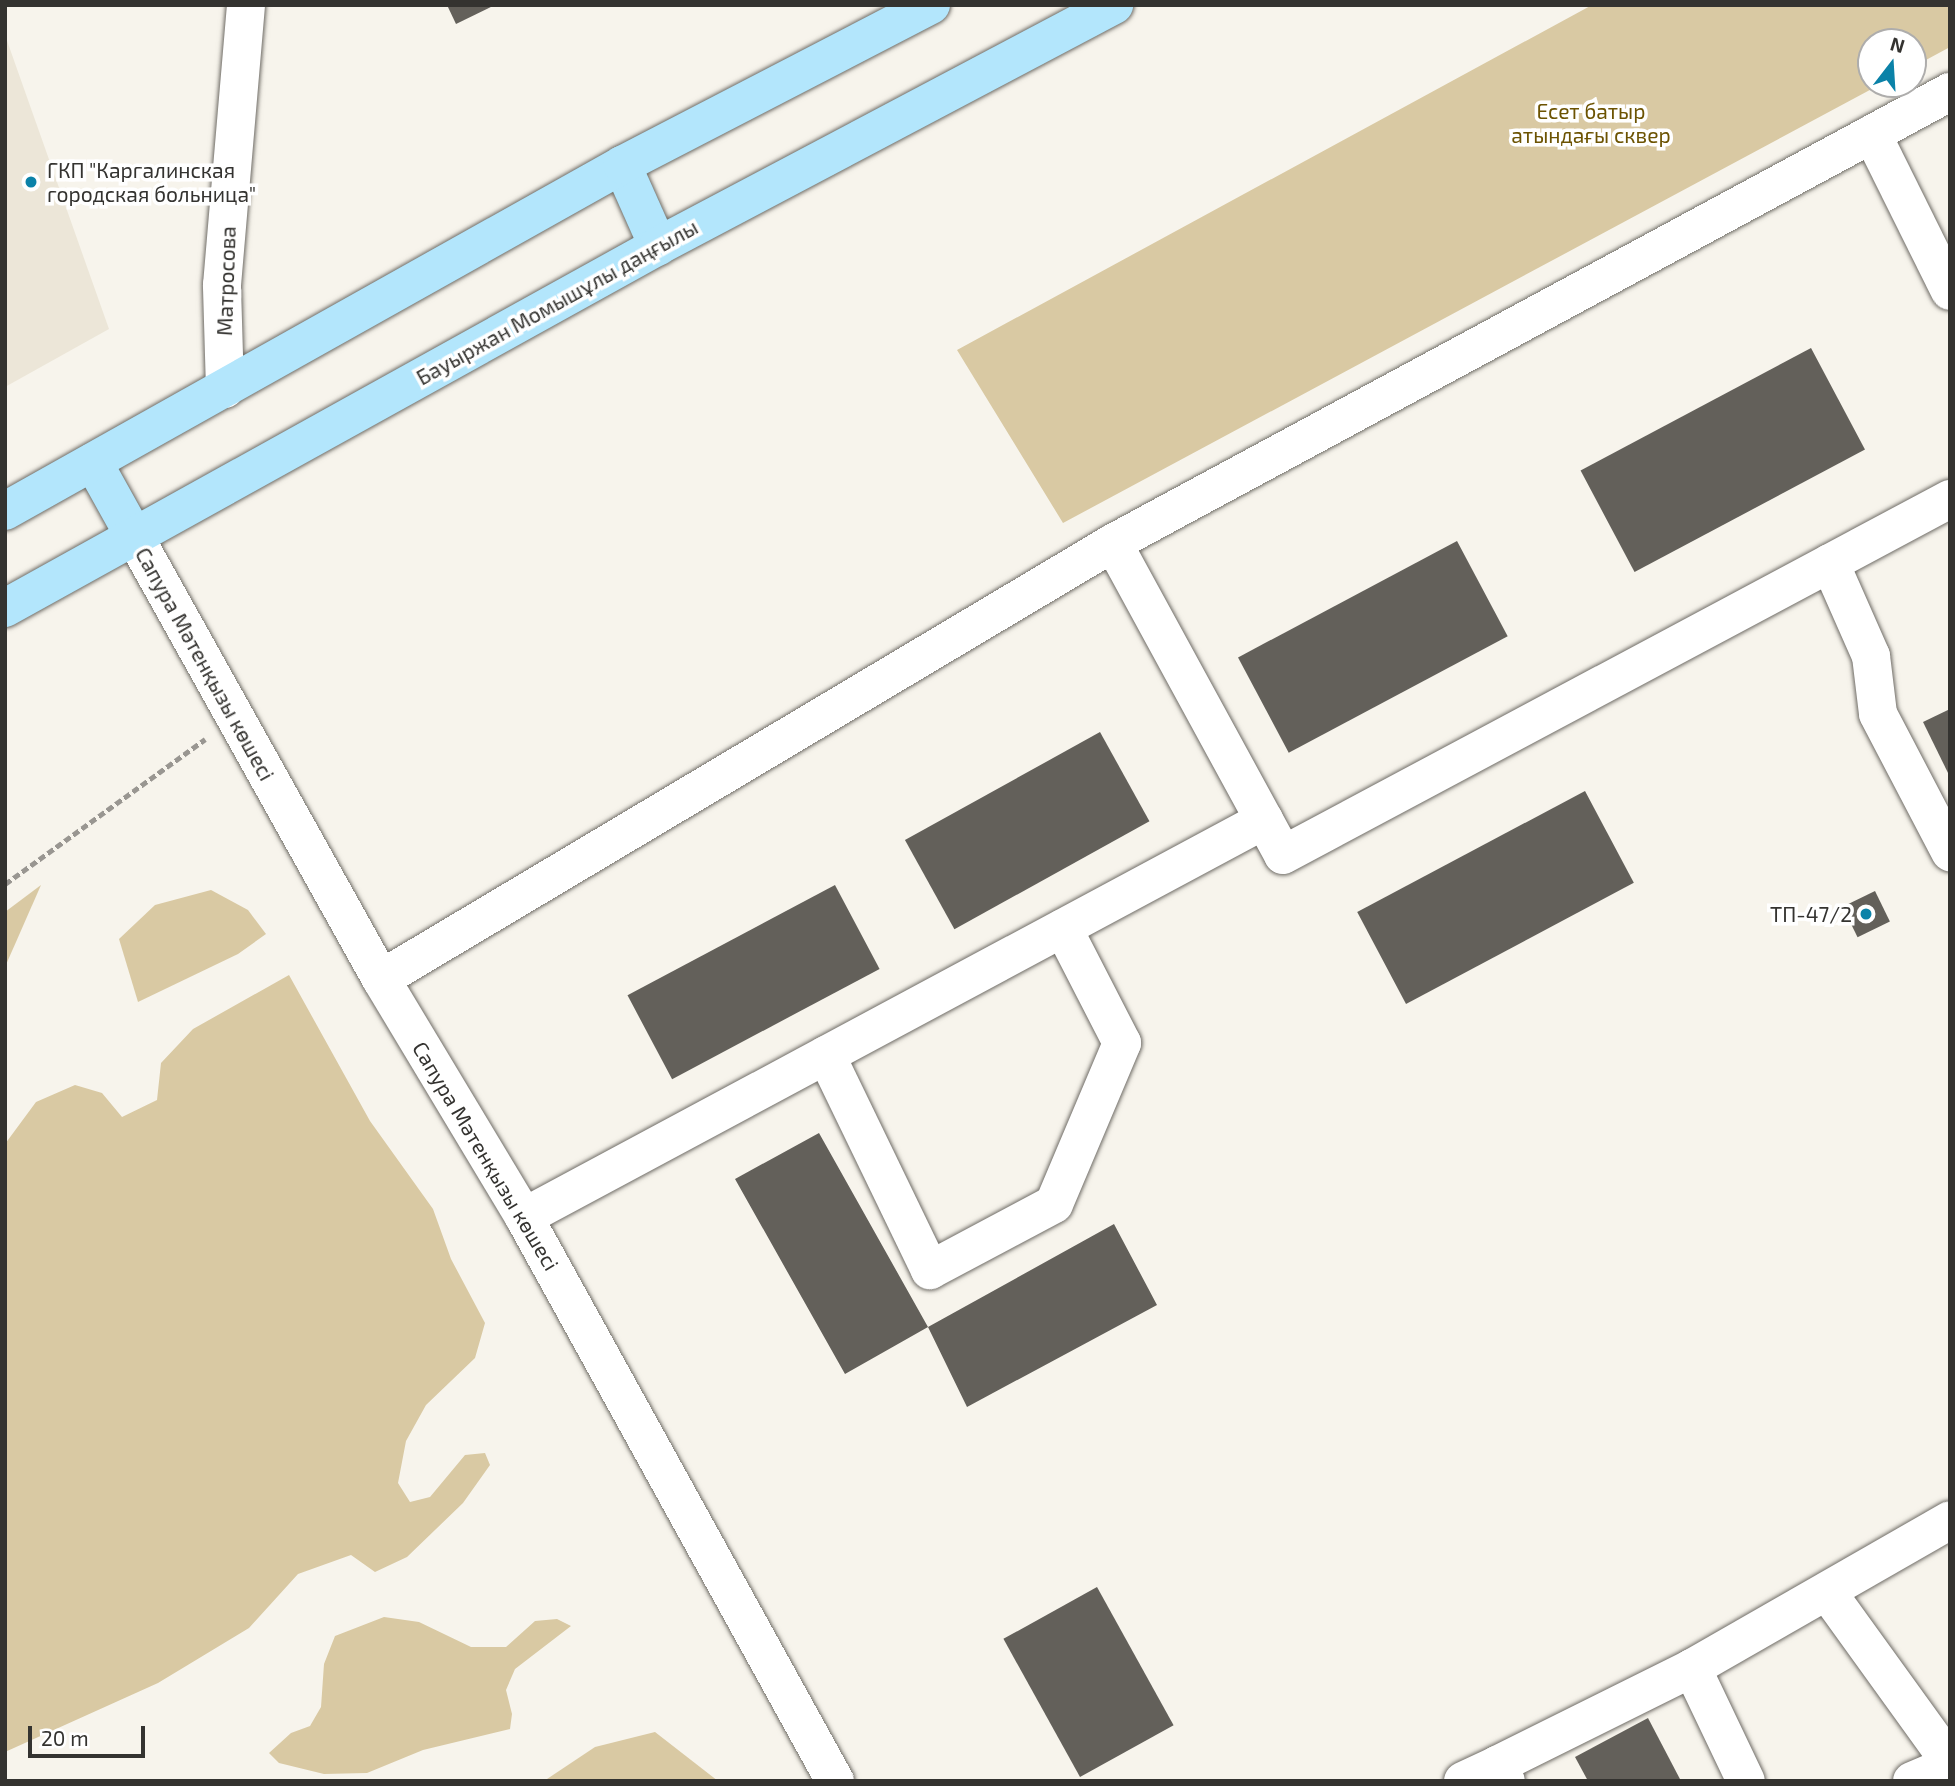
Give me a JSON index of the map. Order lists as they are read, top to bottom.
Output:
{
  "streets": {
    "main road": ["Бауыржан Момышұлы даңғылы"],
    "street": ["Матросова", "Сапура Мәтенқызы көшесі"]
  },
  "crossings": [
    ["Бауыржан Момышұлы даңғылы", "Сапура Мәтенқызы көшесі"]
  ],
  "parks": ["Есет батыр атындағы сквер"],
  "places": ["ГКП \"Каргалинская городская больница\"", "ТП-47/2"],
  "scale_bar": "20 m",
  "north": "top"
}
